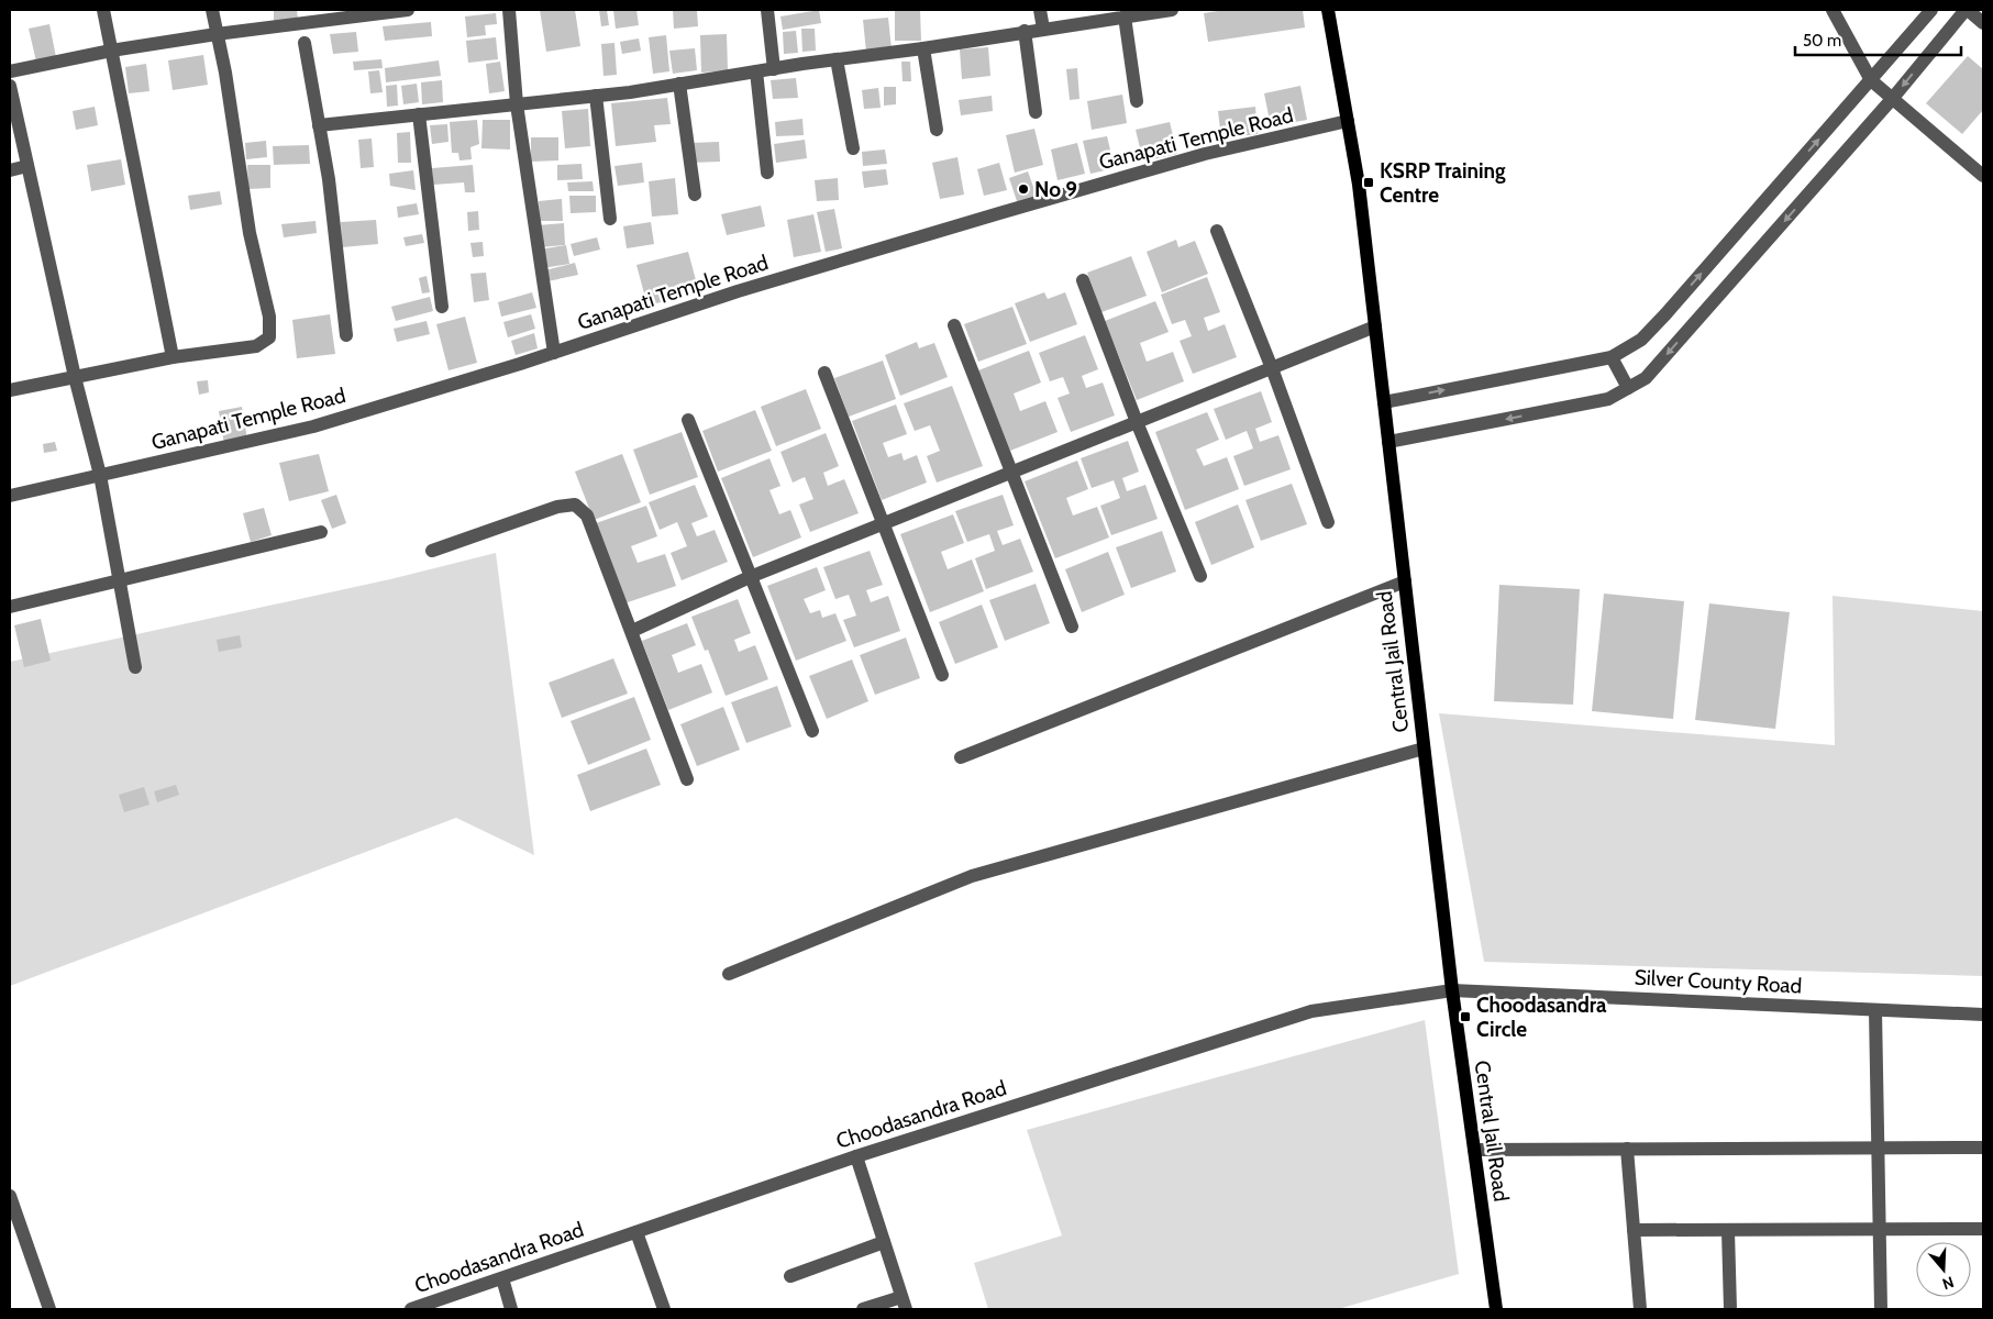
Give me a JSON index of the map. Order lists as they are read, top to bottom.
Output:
{
  "streets": {
    "main road": ["Central Jail Road"],
    "street": ["Ganapati Temple Road", "Silver County Road", "Choodasandra Road"]
  },
  "crossings": [
    ["Ganapati Temple Road", "Central Jail Road"],
    ["Central Jail Road", "Silver County Road"],
    ["Central Jail Road", "Choodasandra Road"],
    ["Silver County Road", "Choodasandra Road"]
  ],
  "places": {
    "transit": ["KSRP Training Centre", "Choodasandra Circle"],
    "other": ["No 9"]
  },
  "scale_bar": "50 m",
  "north": "bottom"
}
